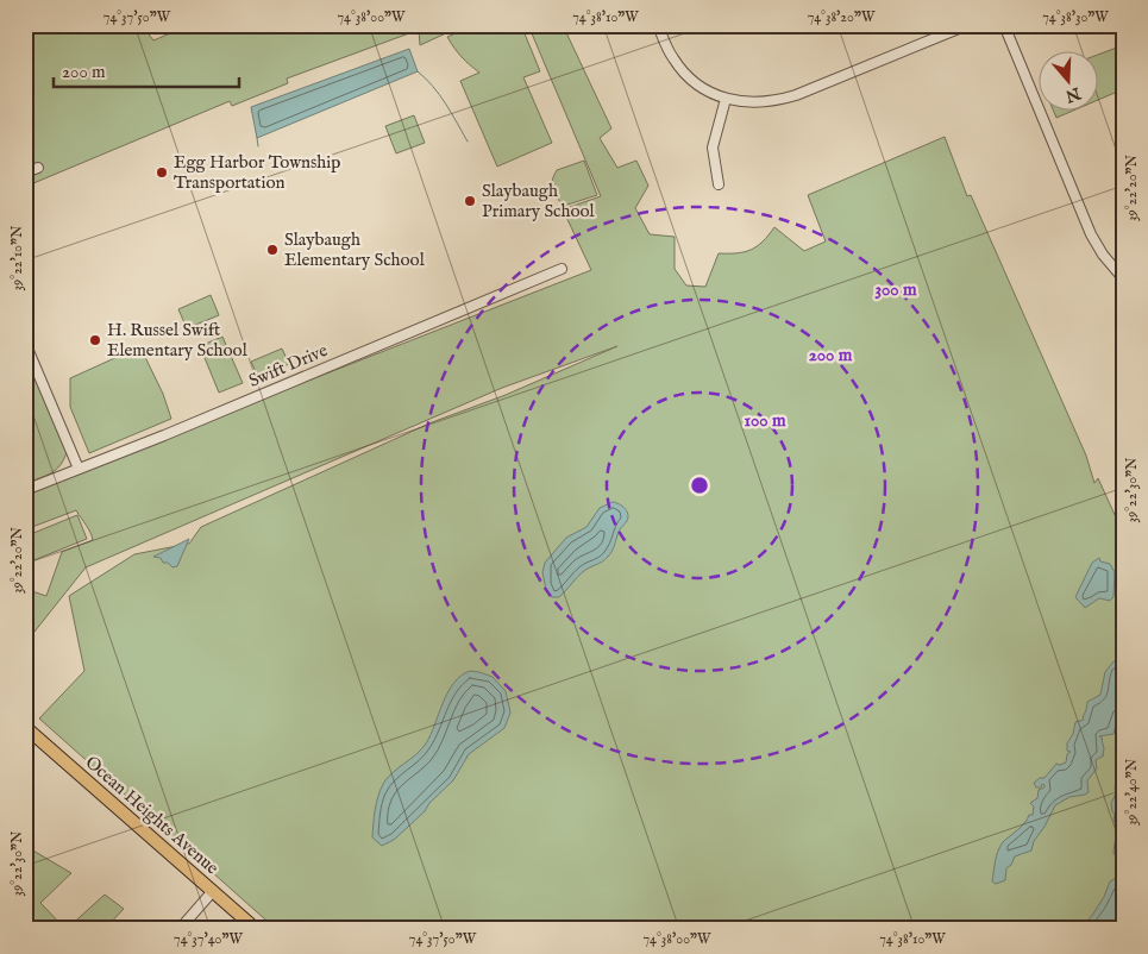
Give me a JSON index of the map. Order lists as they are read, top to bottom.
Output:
{
  "streets": {
    "main road": ["Ocean Heights Avenue"],
    "street": ["Swift Drive"]
  },
  "places": [
    "Egg Harbor Township Transportation",
    "Slaybaugh Primary School",
    "Slaybaugh Elementary School",
    "H. Russel Swift Elementary School"
  ],
  "scale_bar": "200 m",
  "north": "bottom",
  "coordinates": [
    "74°37'50\"W",
    "74°38'00\"W",
    "74°38'10\"W",
    "74°38'20\"W",
    "74°38'30\"W",
    "39°22'20\"N",
    "39°22'10\"N",
    "39°22'30\"N",
    "39°22'40\"N",
    "74°37'40\"W"
  ],
  "rings": ["300 m", "200 m", "100 m"]
}
